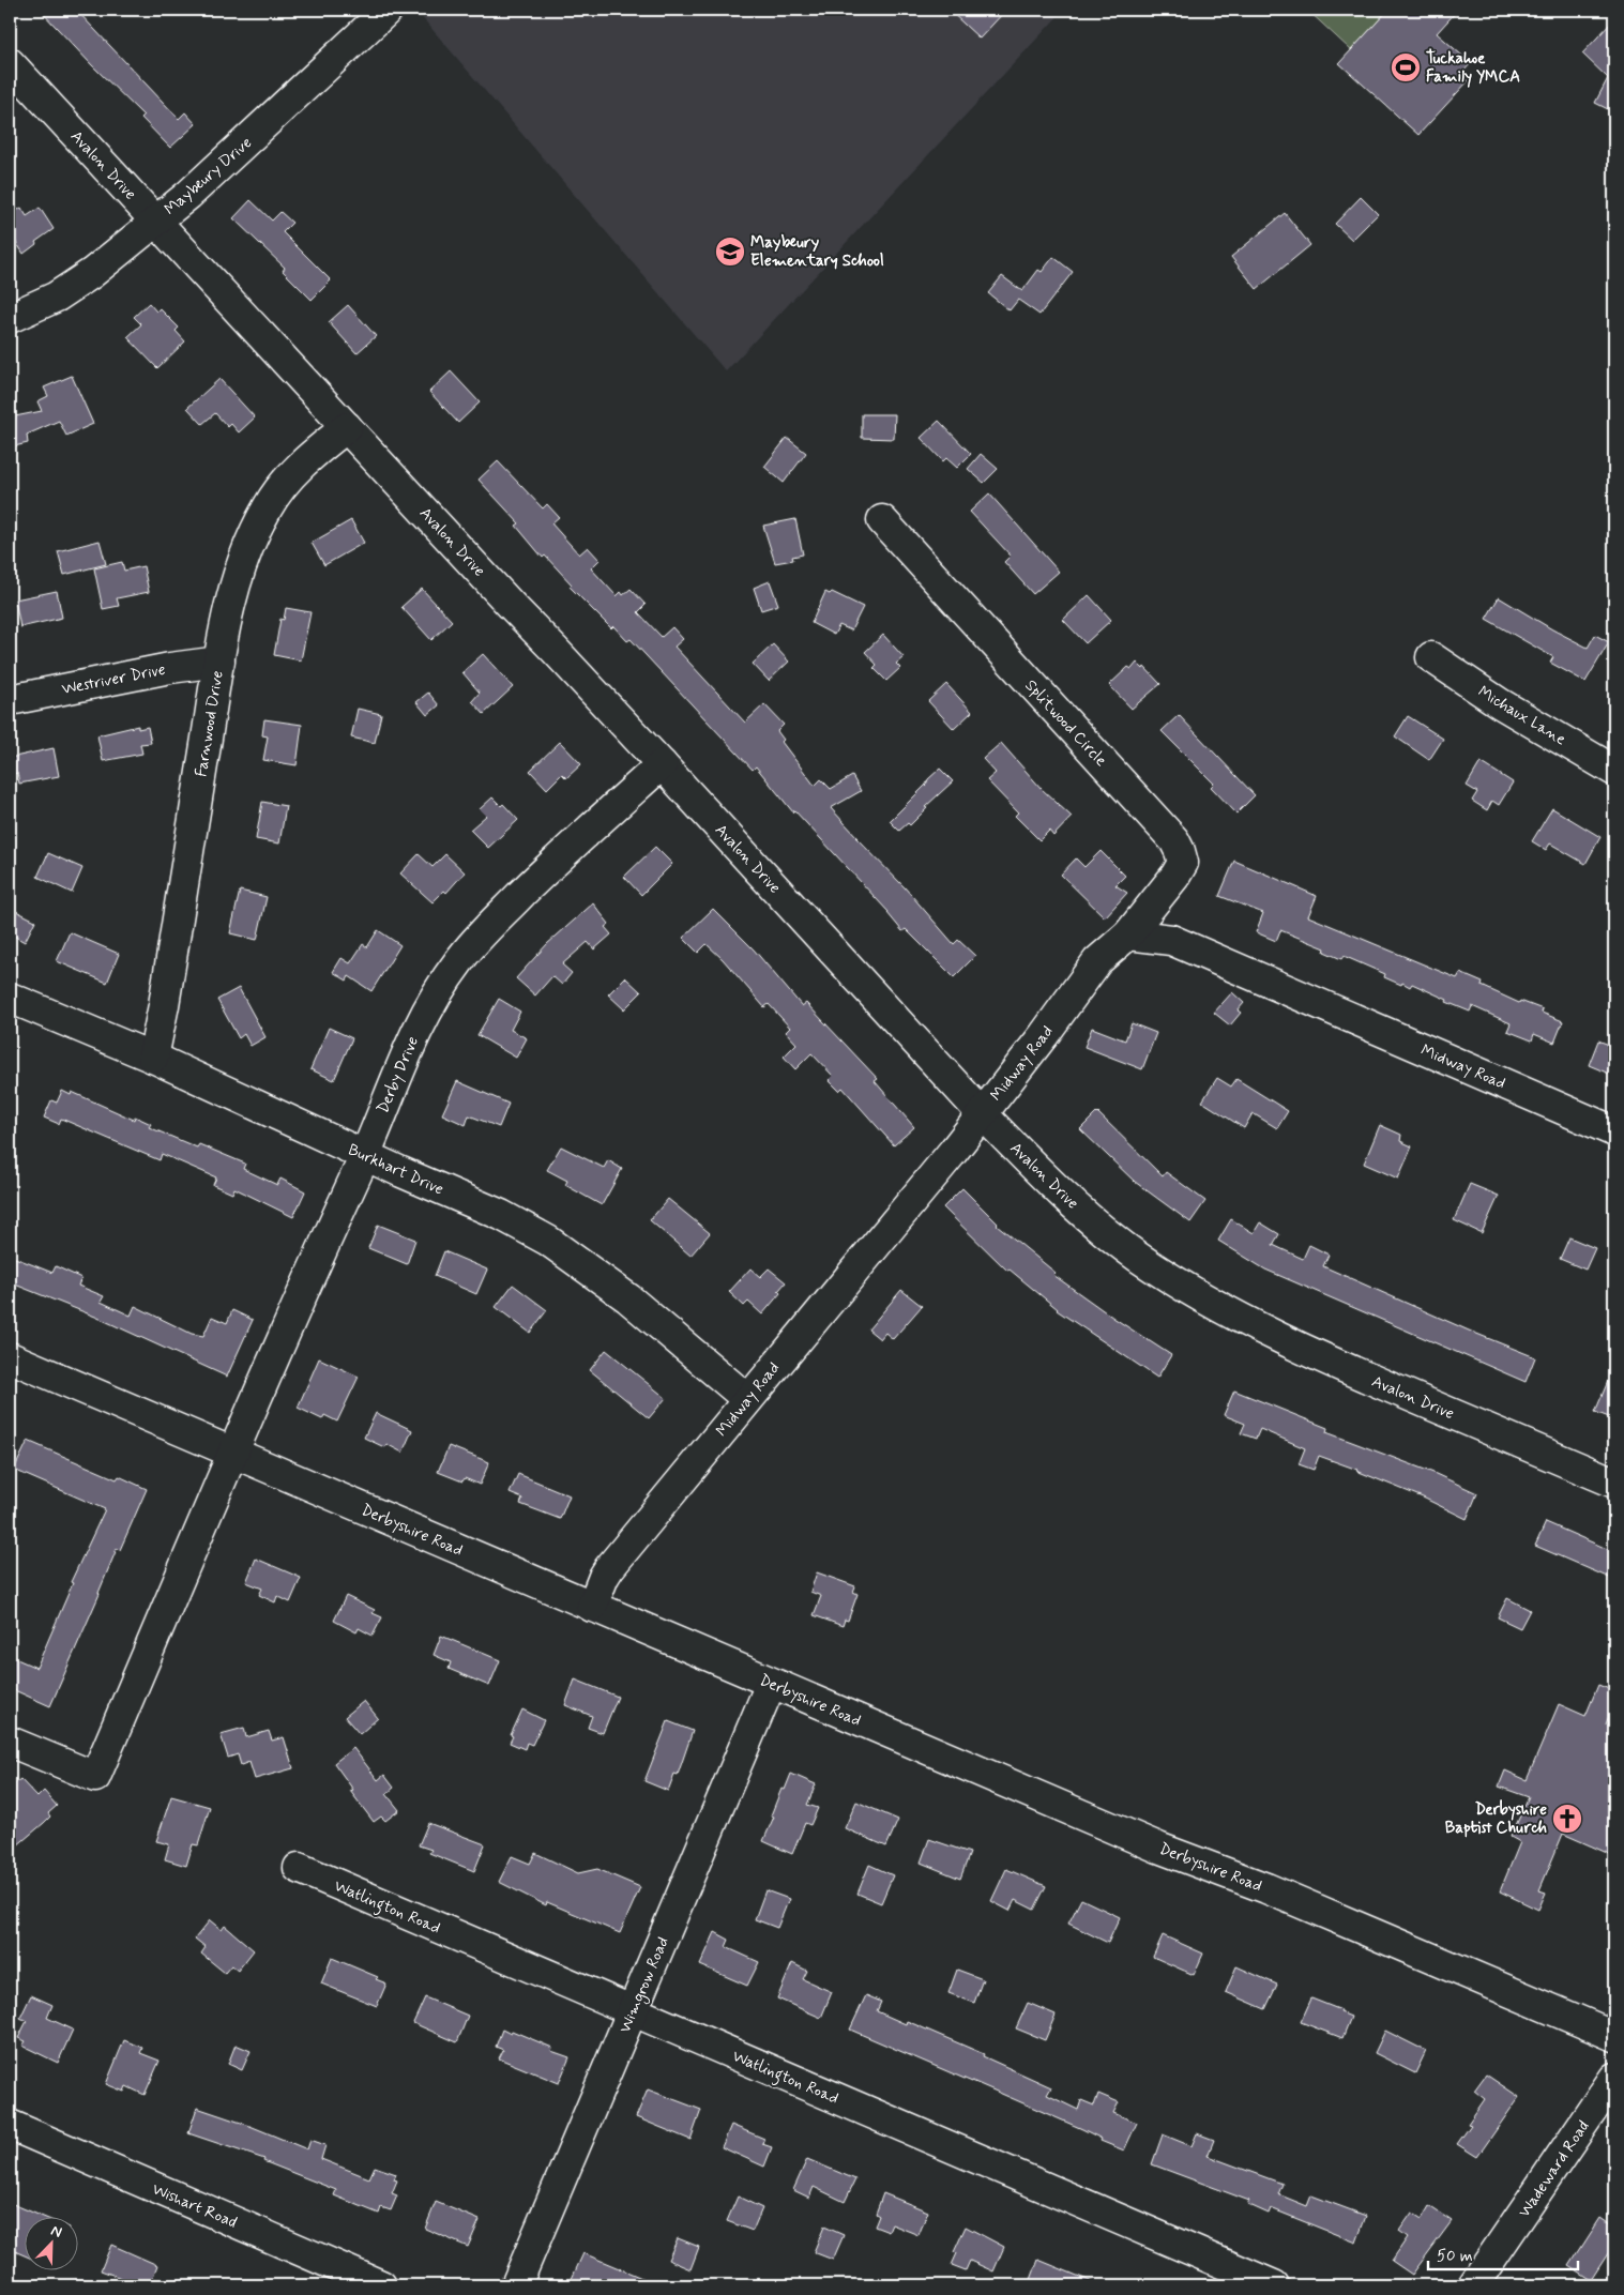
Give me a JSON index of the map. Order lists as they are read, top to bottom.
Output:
{
  "streets": {
    "street": [
      "Avalon Drive",
      "Maybeury Drive",
      "Westriver Drive",
      "Michaux Lane",
      "Splitwood Circle",
      "Farnwood Drive",
      "Midway Road",
      "Derby Drive",
      "Burkhart Drive",
      "Derbyshire Road",
      "Watlington Road",
      "Wimgrow Road",
      "Wadeward Road",
      "Wishart Road"
    ]
  },
  "crossings": [
    ["Avalon Drive", "Maybeury Drive"],
    ["Avalon Drive", "Farnwood Drive"],
    ["Avalon Drive", "Midway Road"],
    ["Avalon Drive", "Derby Drive"],
    ["Westriver Drive", "Farnwood Drive"],
    ["Splitwood Circle", "Midway Road"],
    ["Farnwood Drive", "Burkhart Drive"],
    ["Midway Road", "Burkhart Drive"],
    ["Midway Road", "Derbyshire Road"],
    ["Derby Drive", "Burkhart Drive"],
    ["Derby Drive", "Derbyshire Road"],
    ["Derbyshire Road", "Wimgrow Road"],
    ["Watlington Road", "Wimgrow Road"]
  ],
  "places": {
    "sports": ["Tuckahoe Family YMCA"],
    "school or university": ["Maybeury Elementary School"],
    "church": ["Derbyshire Baptist Church"]
  },
  "scale_bar": "50 m",
  "north": "top right"
}
